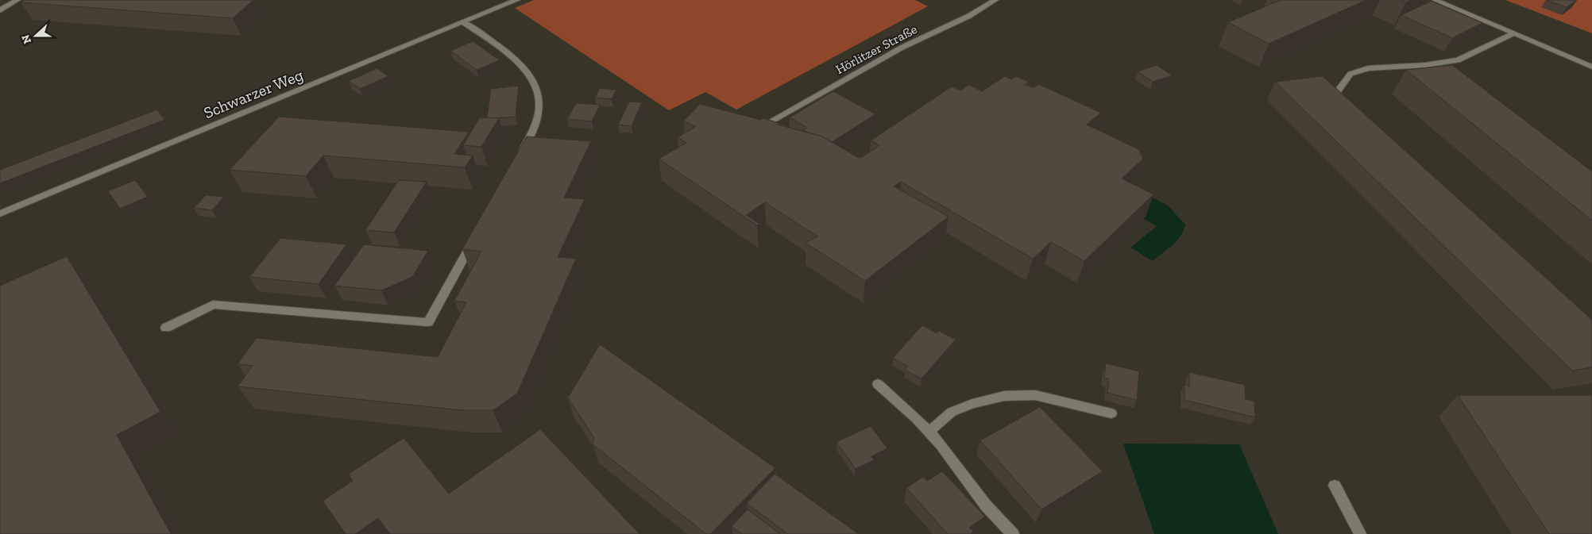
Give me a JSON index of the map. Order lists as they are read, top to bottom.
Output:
{
  "streets": {
    "street": ["Hörlitzer Straße", "Schwarzer Weg"]
  },
  "north": "left"
}
